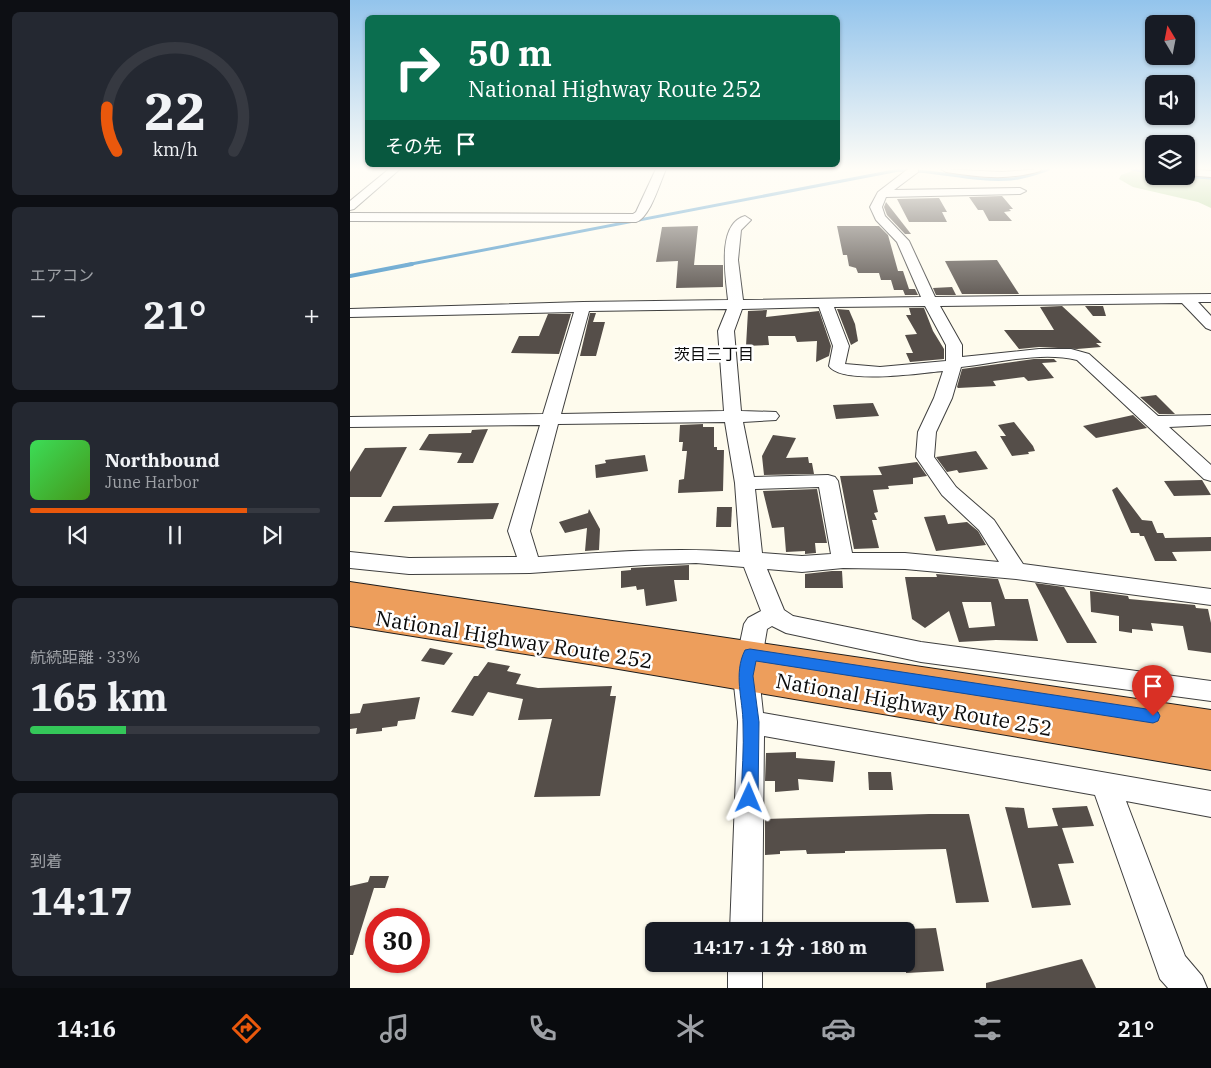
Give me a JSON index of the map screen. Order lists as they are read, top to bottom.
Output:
{
  "streets": {
    "highway": ["National Highway Route 252"]
  },
  "districts": ["茨目三丁目"],
  "north": "top",
  "page": {
    "turn": ["50 m", "National Highway Route 252"],
    "then": "その先",
    "tile": [
      "エアコン",
      ["航続距離 · 33%", "165 km"],
      ["到着", "14:17"]
    ],
    "heat": ["−", "21°", "+"],
    "song": ["Northbound", "June Harbor"],
    "limit": "30",
    "trip": "14:17 · 1 分 · 180 m",
    "tabs": ["14:16", "21°"],
    "gauge": ["22", "km/h"]
  }
}
